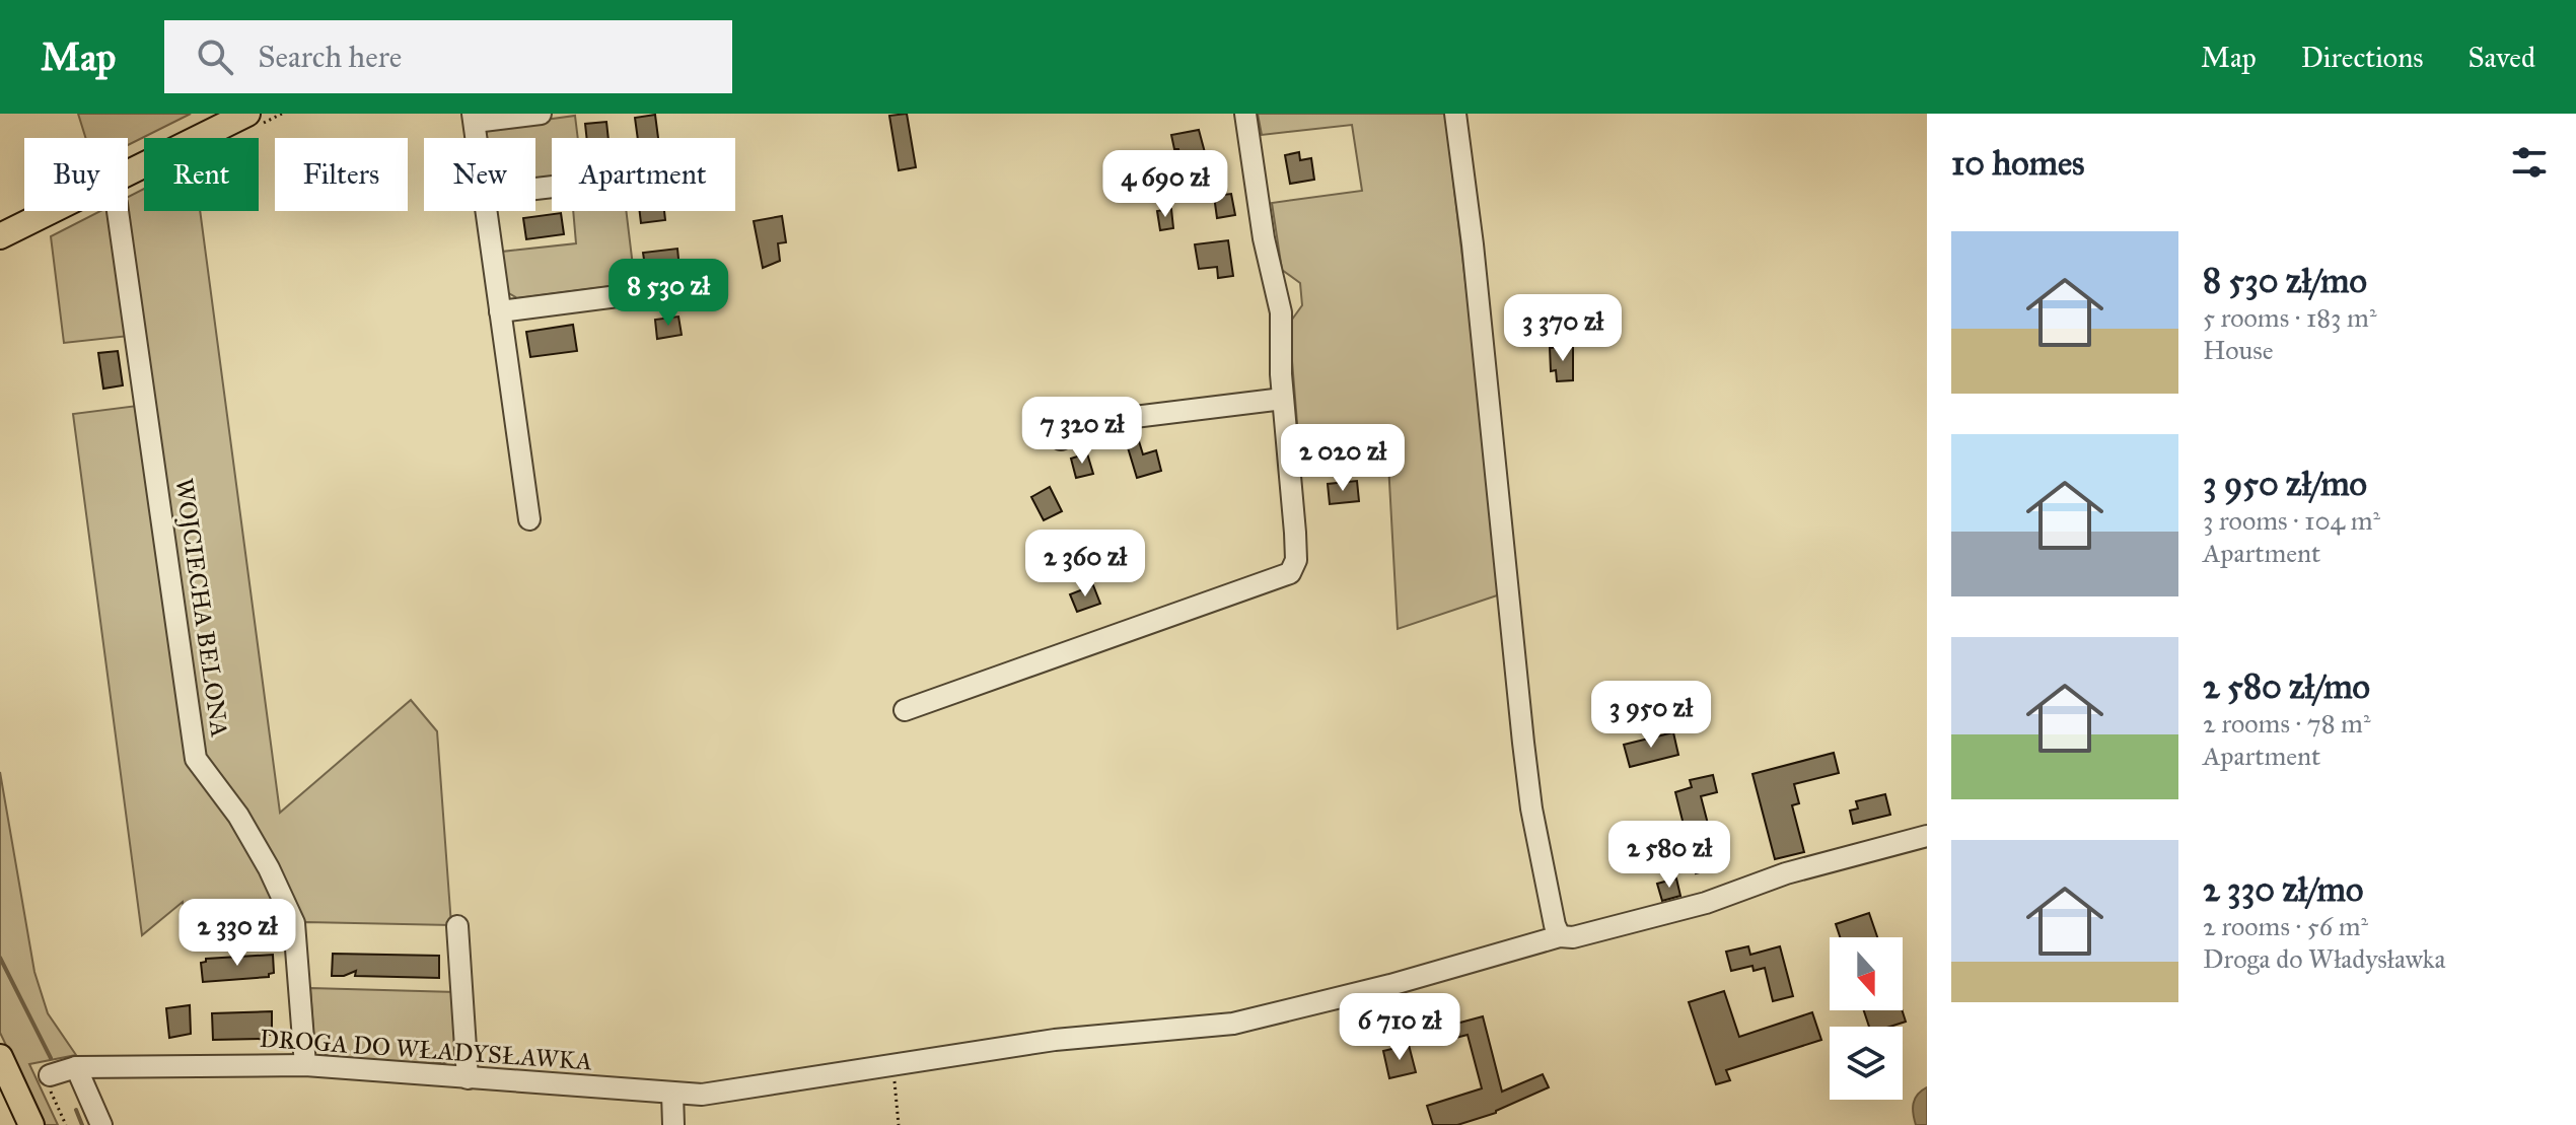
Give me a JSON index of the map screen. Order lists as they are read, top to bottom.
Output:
{
  "streets": {
    "street": ["WOJCIECHA BELONA", "DROGA DO WŁADYSŁAWKA"]
  },
  "crossings": [
    ["WOJCIECHA BELONA", "DROGA DO WŁADYSŁAWKA"]
  ],
  "north": "bottom",
  "page": {
    "header": "Map",
    "search": "Search here",
    "nav": ["Map", "Directions", "Saved"],
    "heading": "10 homes",
    "chip": [
      "Buy",
      "Rent",
      "Filters",
      "New",
      "Apartment"
    ],
    "price": [
      "4 690 zł",
      "8 530 zł",
      "3 370 zł",
      "7 320 zł",
      "2 020 zł",
      "2 360 zł",
      "3 950 zł",
      "2 580 zł",
      "2 330 zł",
      "6 710 zł"
    ],
    "list": [
      {
        "name": "8 530 zł/mo",
        "note": "5 rooms · 183 m² · House"
      },
      {
        "name": "3 950 zł/mo",
        "note": "3 rooms · 104 m² · Apartment"
      },
      {
        "name": "2 580 zł/mo",
        "note": "2 rooms · 78 m² · Apartment"
      },
      {
        "name": "2 330 zł/mo",
        "note": "2 rooms · 56 m² · Droga do Władysławka"
      }
    ]
  }
}
